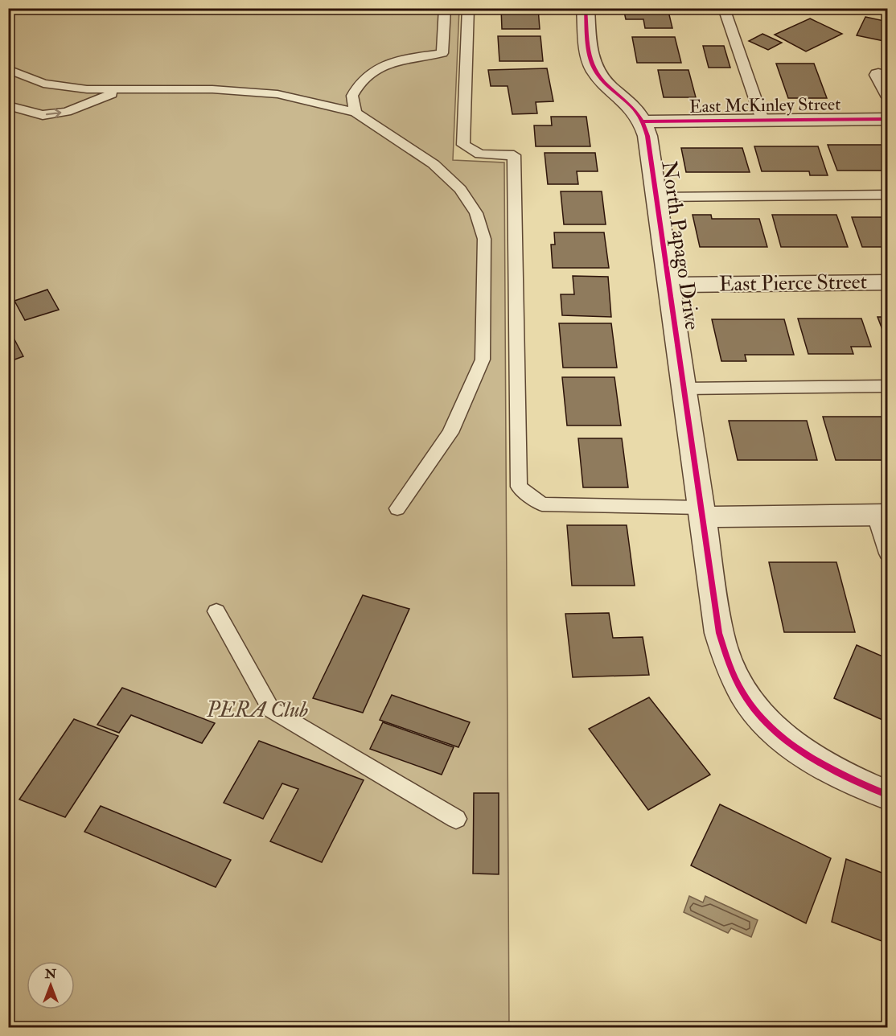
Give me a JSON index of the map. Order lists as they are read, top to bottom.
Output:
{
  "streets": {
    "street": ["East McKinley Street", "North Papago Drive", "East Pierce Street"]
  },
  "crossings": [
    ["East McKinley Street", "North Papago Drive"],
    ["North Papago Drive", "East Pierce Street"]
  ],
  "parks": ["PERA Club"],
  "north": "top"
}
